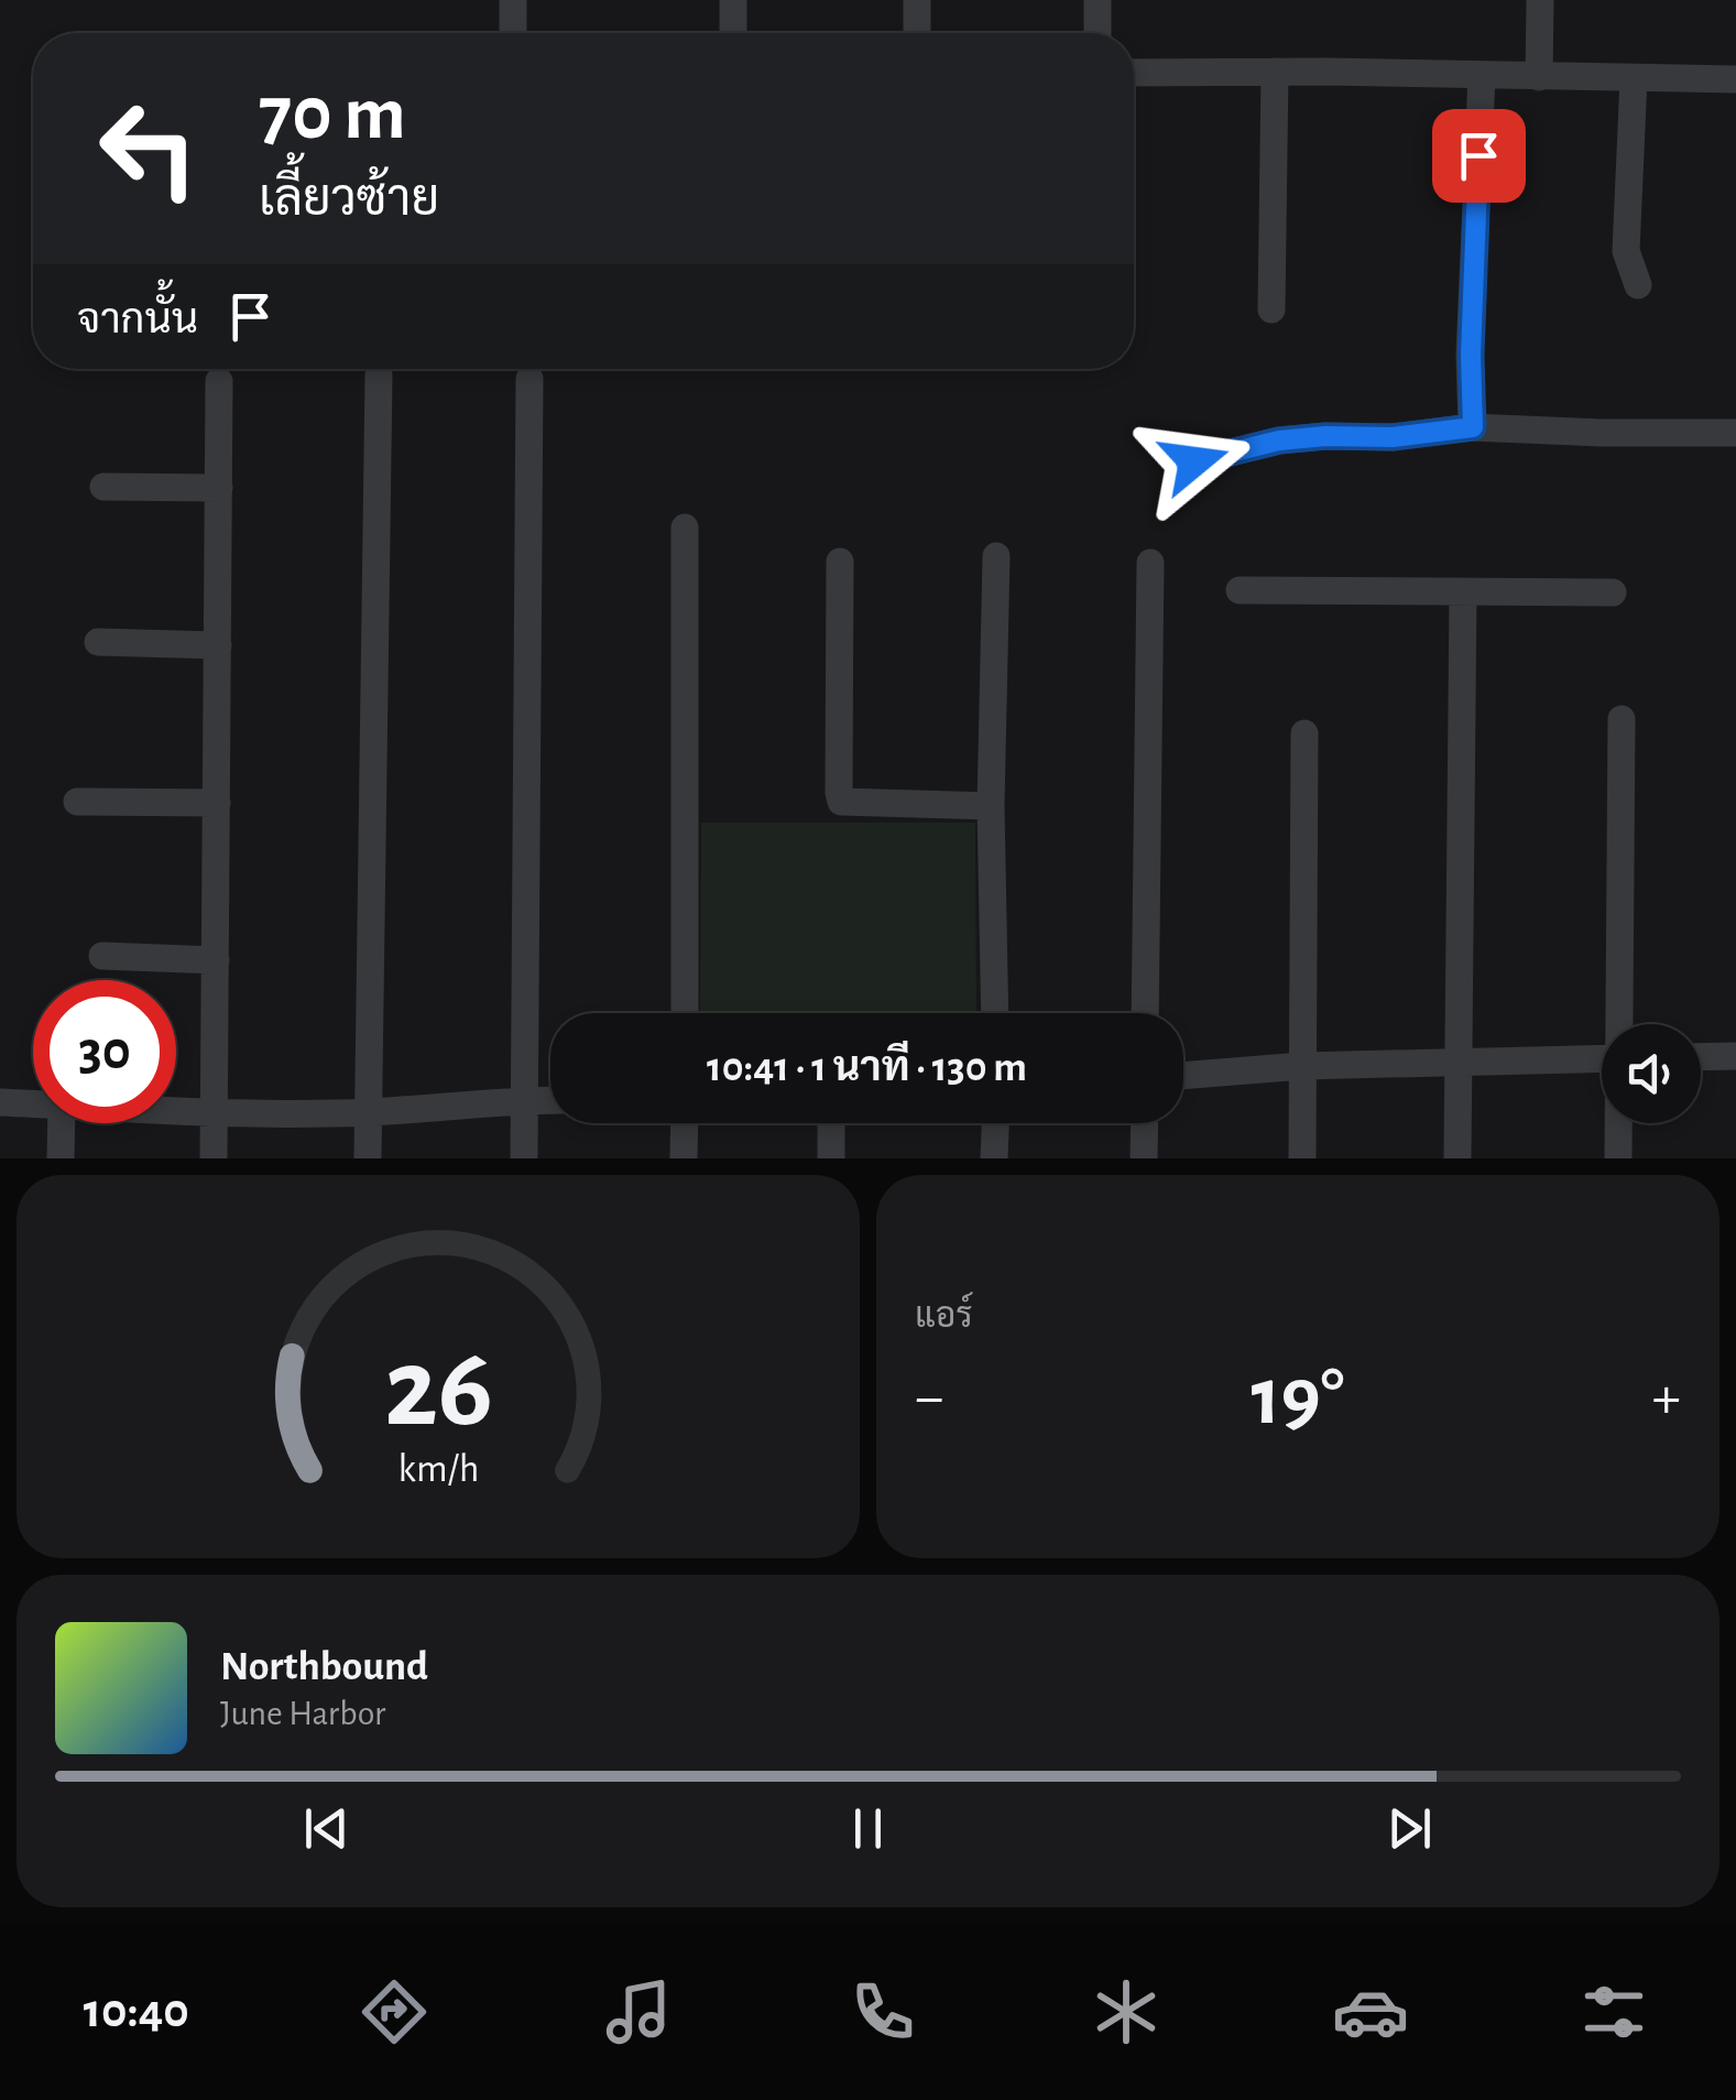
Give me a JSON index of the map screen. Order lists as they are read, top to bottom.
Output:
{
  "page": {
    "turn": ["70 m", "เลี้ยวซ้าย"],
    "then": "จากนั้น",
    "limit": "30",
    "trip": "10:41 · 1 นาที · 130 m",
    "tile": "แอร์",
    "heat": ["−", "19°", "+"],
    "song": ["Northbound", "June Harbor"],
    "tabs": "10:40",
    "gauge": ["26", "km/h"]
  }
}
